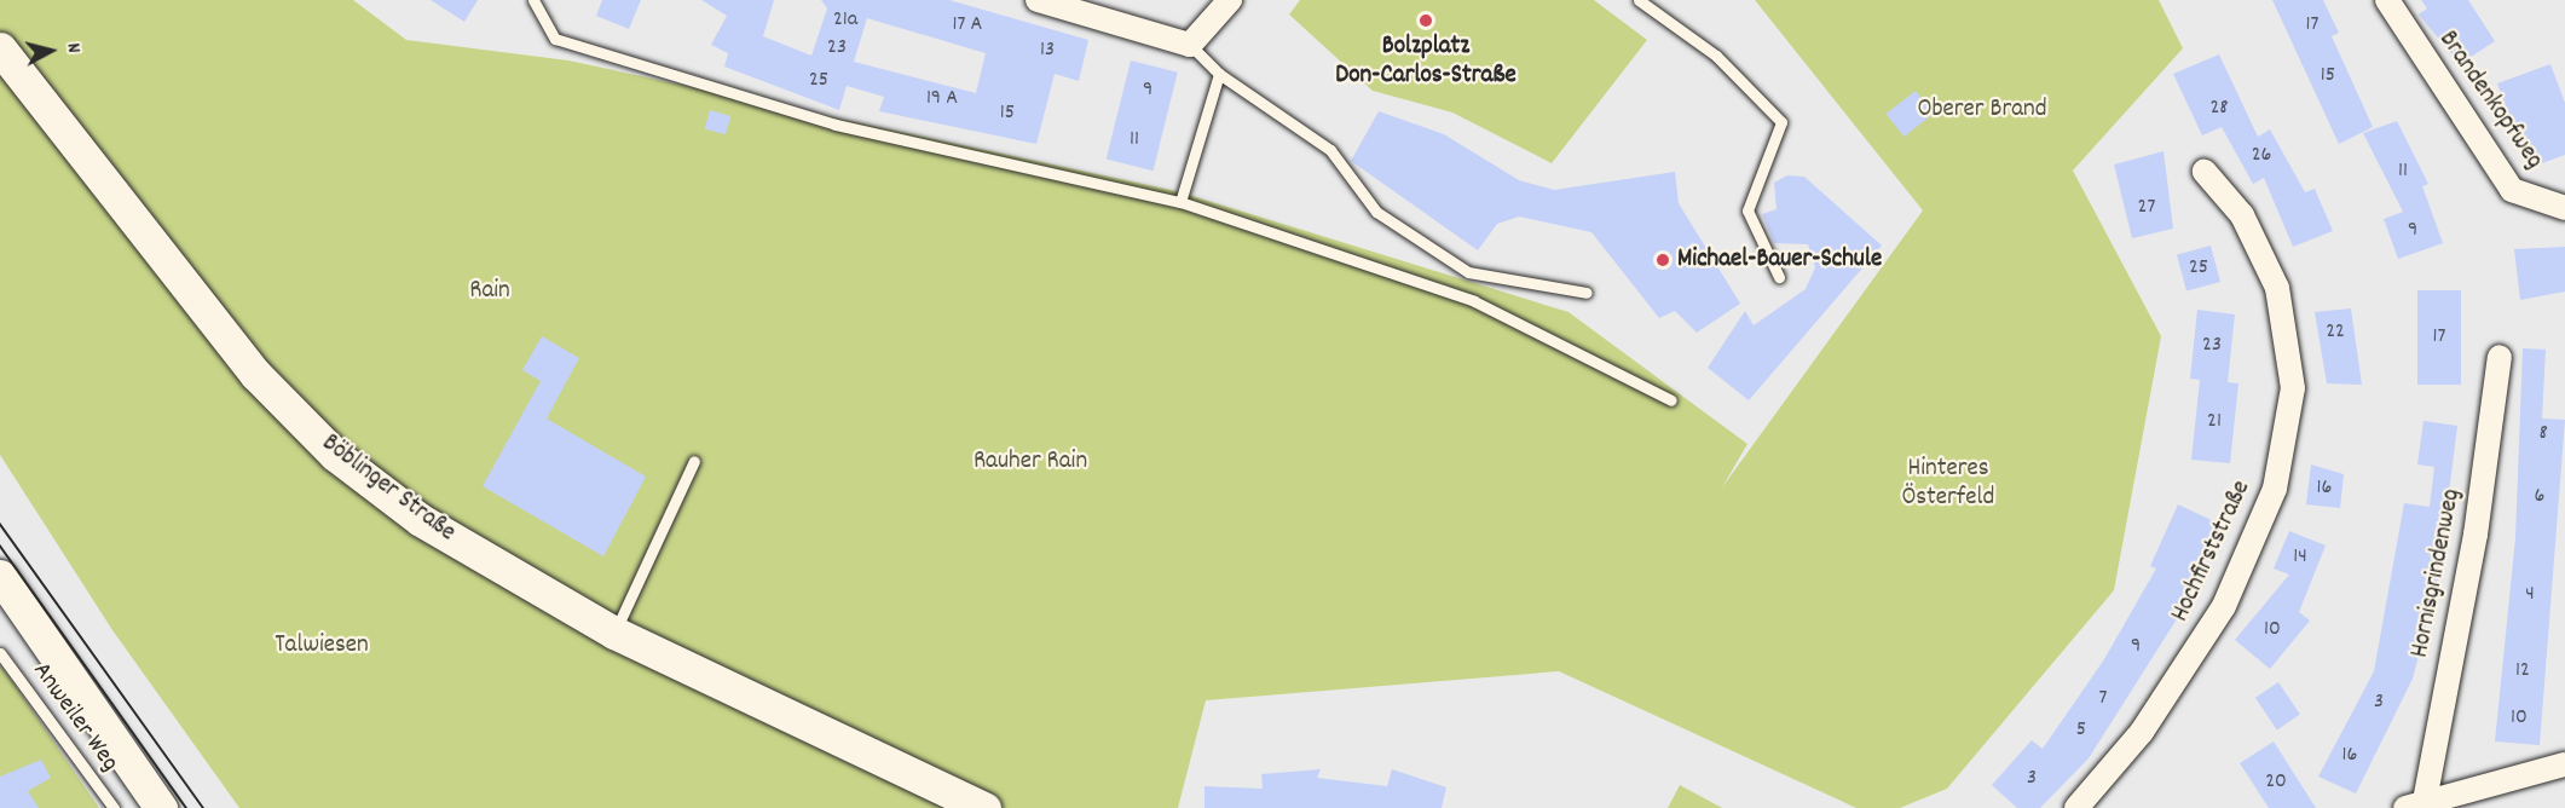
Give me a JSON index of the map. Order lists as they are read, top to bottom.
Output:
{
  "streets": {
    "main road": ["Böblinger Straße"],
    "street": ["Brandenkopfweg", "Hochfirststraße", "Hornisgrindenweg"],
    "lane": ["Anweiler Weg"]
  },
  "parks": [
    "Oberer Brand",
    "Rain",
    "Rauher Rain",
    "Hinteres Österfeld",
    "Talwiesen"
  ],
  "places": ["Bolzplatz Don-Carlos-Straße", "Michael-Bauer-Schule"],
  "house_numbers": [
    "21a",
    "17 A",
    "17",
    "23",
    "13",
    "15",
    "25",
    "9",
    "19 A",
    "28",
    "15",
    "11",
    "26",
    "11",
    "27",
    "9",
    "25",
    "22",
    "17",
    "23",
    "21",
    "8",
    "16",
    "6",
    "14",
    "4",
    "10",
    "9",
    "12",
    "7",
    "3",
    "10",
    "5",
    "16",
    "3",
    "20"
  ],
  "north": "right"
}
